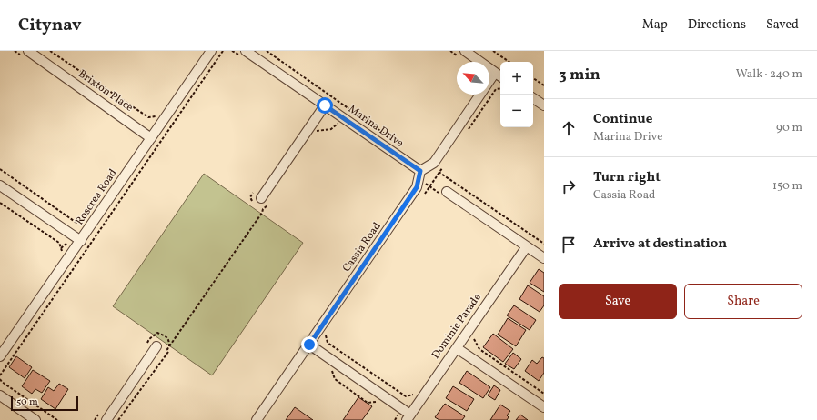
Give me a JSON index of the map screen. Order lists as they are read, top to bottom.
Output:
{
  "streets": {
    "street": [
      "Brixton Place",
      "Marina Drive",
      "Roscrea Road",
      "Cassia Road",
      "Dominic Parade"
    ]
  },
  "crossings": [
    ["Brixton Place", "Roscrea Road"],
    ["Marina Drive", "Cassia Road"]
  ],
  "scale_bar": "50 m",
  "north": "top left",
  "page": {
    "header": "Citynav",
    "nav": ["Map", "Directions", "Saved"],
    "heading": ["3 min", "Walk · 240 m"],
    "map_buttons": ["+", "−"],
    "list": [
      ["Continue", "Marina Drive", "90 m"],
      ["Turn right", "Cassia Road", "150 m"],
      "Arrive at destination"
    ],
    "buttons": ["Save", "Share"],
    "scale": "50 m"
  }
}
